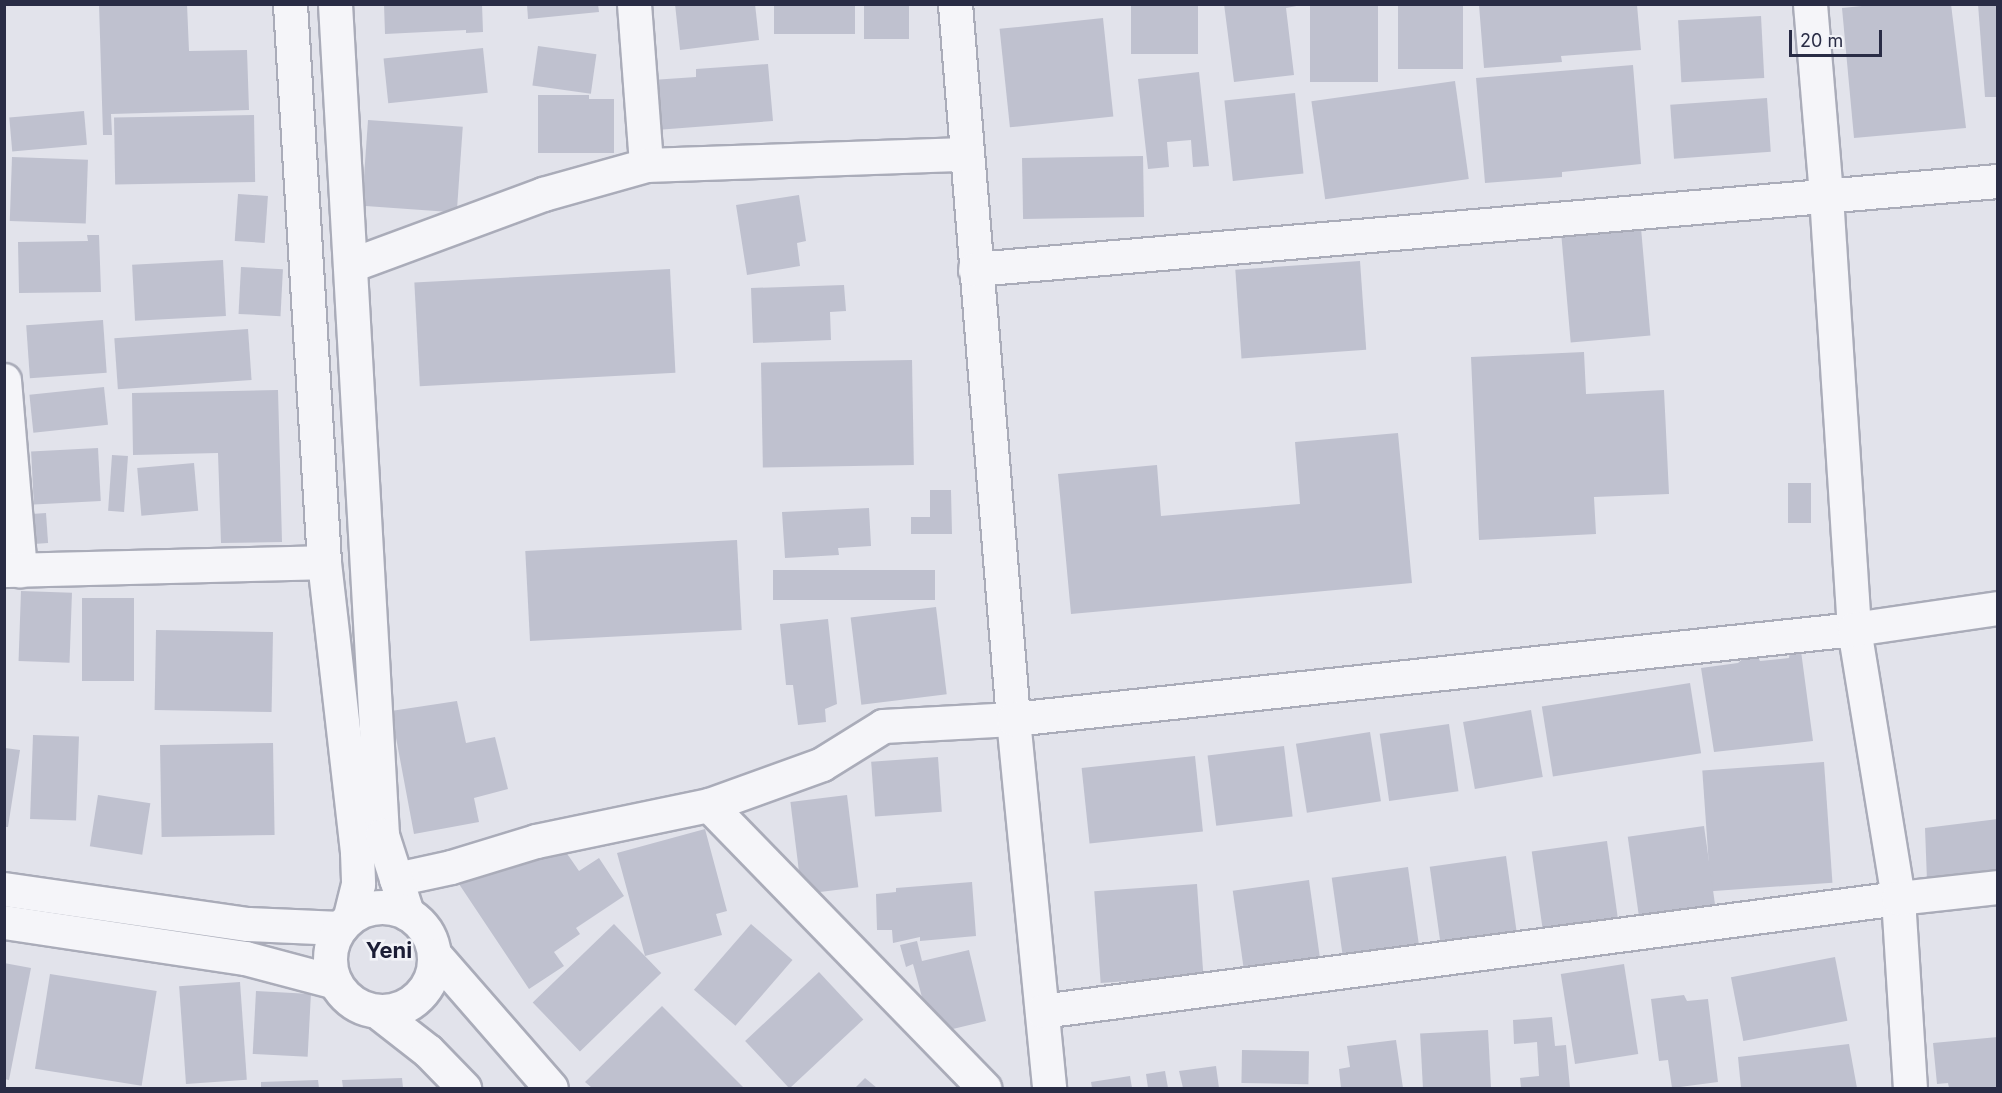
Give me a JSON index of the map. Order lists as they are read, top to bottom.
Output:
{
  "districts": ["Yeni"],
  "scale_bar": "20 m"
}
